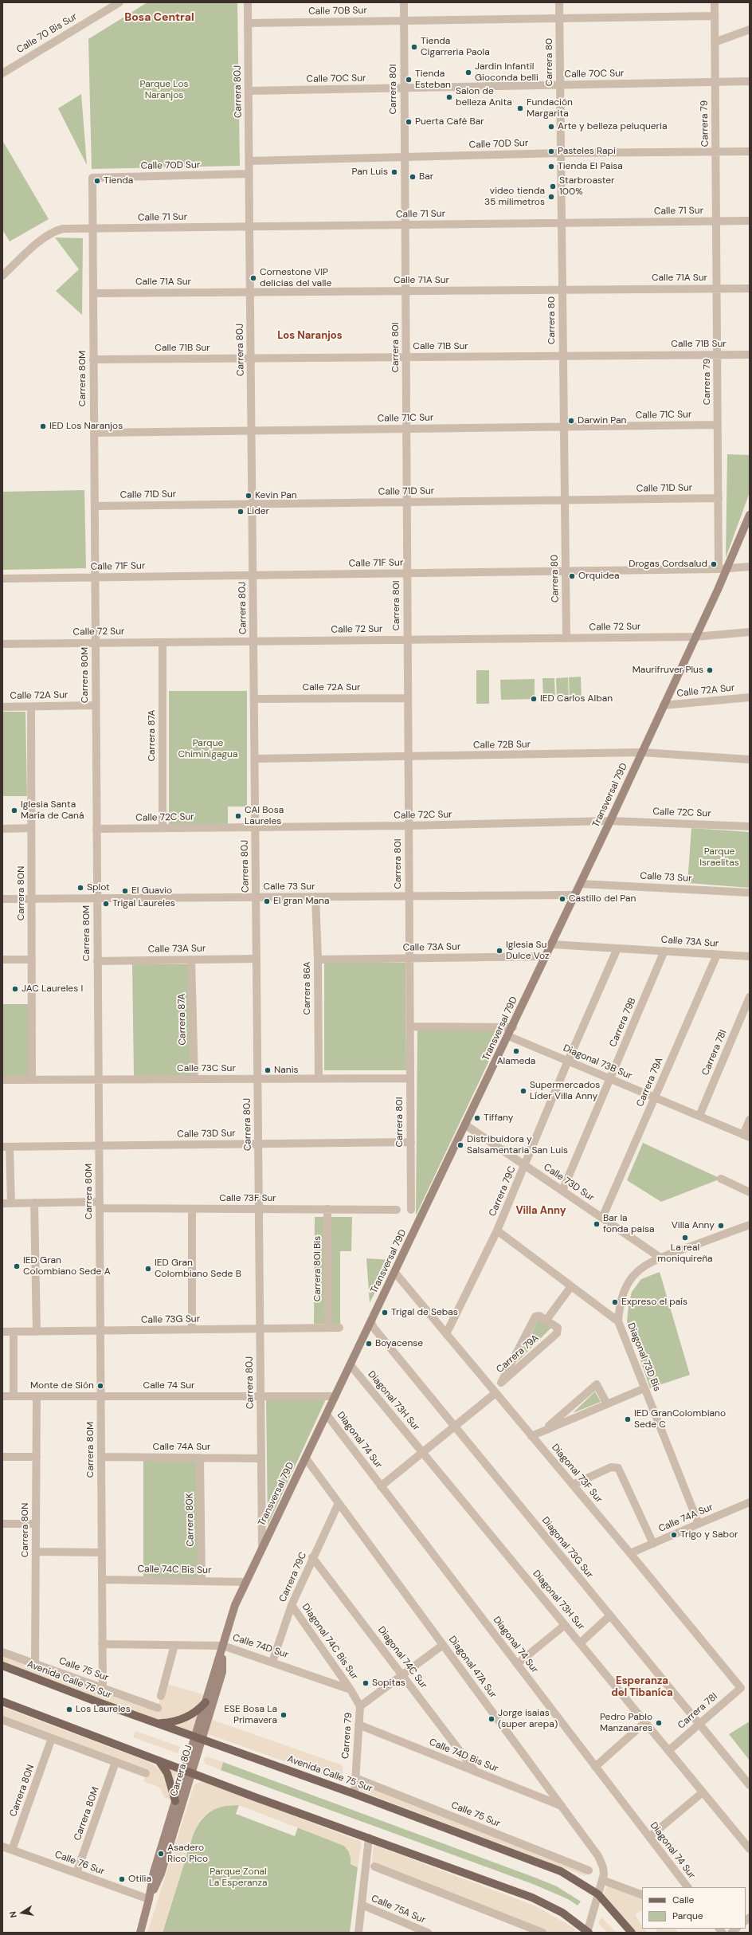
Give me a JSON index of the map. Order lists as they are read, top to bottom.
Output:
{
  "streets": {
    "main road": ["Carrera 80J", "Transversal 79D", "Avenida Calle 75 Sur"],
    "street": [
      "Calle 70B Sur",
      "Calle 70 Bis Sur",
      "Carrera 80",
      "Calle 70C Sur",
      "Carrera 80I",
      "Carrera 79",
      "Calle 70D Sur",
      "Calle 71 Sur",
      "Calle 71A Sur",
      "Calle 71B Sur",
      "Carrera 80M",
      "Calle 71C Sur",
      "Calle 71D Sur",
      "Calle 71F Sur",
      "Calle 72 Sur",
      "Calle 72A Sur",
      "Carrera 87A",
      "Calle 72B Sur",
      "Calle 72C Sur",
      "Calle 73 Sur",
      "Carrera 80N",
      "Calle 73A Sur",
      "Carrera 86A",
      "Carrera 79B",
      "Carrera 78I",
      "Diagonal 73B Sur",
      "Calle 73C Sur",
      "Carrera 79A",
      "Calle 73D Sur",
      "Carrera 79C",
      "Calle 73F Sur",
      "Carrera 80I Bis",
      "Calle 73G Sur",
      "Diagonal 73D Bis",
      "Calle 74 Sur",
      "Diagonal 73H Sur",
      "Diagonal 74 Sur",
      "Calle 74A Sur",
      "Diagonal 73F Sur",
      "Carrera 80K",
      "Diagonal 73G Sur",
      "Calle 74C Bis Sur",
      "Diagonal 74C Bis Sur",
      "Calle 74D Sur",
      "Diagonal 74C Sur",
      "Diagonal 47A Sur",
      "Calle 75 Sur",
      "Calle 74D Bis Sur",
      "Calle 76 Sur",
      "Calle 75A Sur"
    ]
  },
  "crossings": [
    ["Calle 70B Sur", "Carrera 80"],
    ["Calle 70B Sur", "Carrera 80I"],
    ["Calle 70B Sur", "Carrera 80J"],
    ["Calle 70B Sur", "Carrera 79"],
    ["Carrera 80", "Calle 70C Sur"],
    ["Carrera 80", "Calle 70D Sur"],
    ["Carrera 80", "Calle 71 Sur"],
    ["Carrera 80", "Calle 71A Sur"],
    ["Carrera 80", "Calle 71B Sur"],
    ["Carrera 80", "Calle 71C Sur"],
    ["Carrera 80", "Calle 71D Sur"],
    ["Carrera 80", "Calle 71F Sur"],
    ["Carrera 80", "Calle 72 Sur"],
    ["Calle 70C Sur", "Carrera 80I"],
    ["Calle 70C Sur", "Carrera 80J"],
    ["Calle 70C Sur", "Carrera 79"],
    ["Carrera 80I", "Calle 70D Sur"],
    ["Carrera 80I", "Calle 71 Sur"],
    ["Carrera 80I", "Calle 71A Sur"],
    ["Carrera 80I", "Calle 71B Sur"],
    ["Carrera 80I", "Calle 71C Sur"],
    ["Carrera 80I", "Calle 71D Sur"],
    ["Carrera 80I", "Calle 71F Sur"],
    ["Carrera 80I", "Calle 72 Sur"],
    ["Carrera 80I", "Calle 72A Sur"],
    ["Carrera 80I", "Calle 72B Sur"],
    ["Carrera 80I", "Calle 72C Sur"],
    ["Carrera 80I", "Calle 73 Sur"],
    ["Carrera 80I", "Calle 73A Sur"],
    ["Carrera 80I", "Calle 73C Sur"],
    ["Carrera 80I", "Calle 73D Sur"],
    ["Carrera 80J", "Calle 70D Sur"],
    ["Carrera 80J", "Calle 71 Sur"],
    ["Carrera 80J", "Calle 71A Sur"],
    ["Carrera 80J", "Calle 71B Sur"],
    ["Carrera 80J", "Calle 71C Sur"],
    ["Carrera 80J", "Calle 71D Sur"],
    ["Carrera 80J", "Calle 71F Sur"],
    ["Carrera 80J", "Calle 72 Sur"],
    ["Carrera 80J", "Calle 72A Sur"],
    ["Carrera 80J", "Calle 72B Sur"],
    ["Carrera 80J", "Transversal 79D"],
    ["Carrera 80J", "Calle 72C Sur"],
    ["Carrera 80J", "Calle 73 Sur"],
    ["Carrera 80J", "Calle 73A Sur"],
    ["Carrera 80J", "Calle 73C Sur"],
    ["Carrera 80J", "Calle 73D Sur"],
    ["Carrera 80J", "Calle 73F Sur"],
    ["Carrera 80J", "Calle 73G Sur"],
    ["Carrera 80J", "Calle 74 Sur"],
    ["Carrera 80J", "Calle 74A Sur"],
    ["Carrera 80J", "Calle 74C Bis Sur"],
    ["Carrera 80J", "Calle 74D Sur"],
    ["Carrera 80J", "Avenida Calle 75 Sur"],
    ["Carrera 80J", "Calle 76 Sur"],
    ["Carrera 79", "Calle 70D Sur"],
    ["Carrera 79", "Calle 71 Sur"],
    ["Carrera 79", "Calle 71A Sur"],
    ["Carrera 79", "Calle 71B Sur"],
    ["Carrera 79", "Calle 71C Sur"],
    ["Carrera 79", "Calle 71D Sur"],
    ["Carrera 79", "Calle 71F Sur"],
    ["Carrera 79", "Transversal 79D"],
    ["Carrera 79", "Diagonal 74C Bis Sur"],
    ["Carrera 79", "Diagonal 74C Sur"],
    ["Carrera 79", "Diagonal 47A Sur"],
    ["Carrera 79", "Calle 75 Sur"],
    ["Carrera 79", "Avenida Calle 75 Sur"],
    ["Carrera 79", "Calle 74D Bis Sur"],
    ["Calle 70D Sur", "Carrera 80M"],
    ["Calle 71 Sur", "Carrera 80M"],
    ["Calle 71A Sur", "Carrera 80M"],
    ["Calle 71B Sur", "Carrera 80M"],
    ["Carrera 80M", "Calle 71C Sur"],
    ["Carrera 80M", "Calle 71D Sur"],
    ["Carrera 80M", "Calle 71F Sur"],
    ["Carrera 80M", "Calle 72 Sur"],
    ["Carrera 80M", "Calle 72A Sur"],
    ["Carrera 80M", "Calle 72C Sur"],
    ["Carrera 80M", "Calle 73 Sur"],
    ["Carrera 80M", "Calle 73A Sur"],
    ["Carrera 80M", "Calle 73C Sur"],
    ["Carrera 80M", "Calle 73D Sur"],
    ["Carrera 80M", "Calle 73F Sur"],
    ["Carrera 80M", "Calle 73G Sur"],
    ["Carrera 80M", "Calle 74 Sur"],
    ["Carrera 80M", "Calle 74A Sur"],
    ["Carrera 80M", "Calle 74C Bis Sur"],
    ["Carrera 80M", "Calle 74D Sur"],
    ["Carrera 80M", "Calle 75 Sur"],
    ["Carrera 80M", "Calle 76 Sur"],
    ["Calle 71F Sur", "Transversal 79D"],
    ["Calle 72 Sur", "Carrera 87A"],
    ["Calle 72 Sur", "Transversal 79D"],
    ["Calle 72A Sur", "Transversal 79D"],
    ["Calle 72A Sur", "Carrera 80N"],
    ["Carrera 87A", "Calle 72C Sur"],
    ["Carrera 87A", "Calle 73A Sur"],
    ["Carrera 87A", "Calle 73C Sur"],
    ["Calle 72B Sur", "Transversal 79D"],
    ["Transversal 79D", "Calle 72C Sur"],
    ["Transversal 79D", "Calle 73 Sur"],
    ["Transversal 79D", "Calle 73A Sur"],
    ["Transversal 79D", "Diagonal 73B Sur"],
    ["Transversal 79D", "Calle 73D Sur"],
    ["Transversal 79D", "Calle 74 Sur"],
    ["Transversal 79D", "Diagonal 73H Sur"],
    ["Transversal 79D", "Diagonal 74 Sur"],
    ["Transversal 79D", "Diagonal 73F Sur"],
    ["Transversal 79D", "Diagonal 73G Sur"],
    ["Transversal 79D", "Diagonal 47A Sur"],
    ["Calle 73 Sur", "Carrera 80N"],
    ["Calle 73 Sur", "Carrera 86A"],
    ["Carrera 80N", "Calle 73C Sur"],
    ["Carrera 80N", "Calle 74 Sur"],
    ["Carrera 80N", "Calle 75 Sur"],
    ["Carrera 80N", "Calle 76 Sur"],
    ["Calle 73A Sur", "Carrera 86A"],
    ["Calle 73A Sur", "Carrera 79B"],
    ["Calle 73A Sur", "Carrera 79A"],
    ["Calle 73A Sur", "Carrera 79C"],
    ["Carrera 86A", "Calle 73C Sur"],
    ["Carrera 79B", "Diagonal 73B Sur"],
    ["Carrera 79B", "Calle 73D Sur"],
    ["Carrera 78I", "Diagonal 73B Sur"],
    ["Carrera 78I", "Diagonal 73H Sur"],
    ["Carrera 78I", "Diagonal 73F Sur"],
    ["Carrera 78I", "Diagonal 73G Sur"],
    ["Diagonal 73B Sur", "Carrera 79A"],
    ["Diagonal 73B Sur", "Carrera 79C"],
    ["Carrera 79A", "Calle 73D Sur"],
    ["Calle 73D Sur", "Carrera 79C"],
    ["Carrera 79C", "Diagonal 73D Bis"],
    ["Carrera 79C", "Diagonal 73F Sur"],
    ["Carrera 79C", "Diagonal 74C Bis Sur"],
    ["Carrera 79C", "Calle 74D Sur"],
    ["Carrera 79C", "Diagonal 74C Sur"],
    ["Carrera 79C", "Diagonal 47A Sur"],
    ["Calle 73F Sur", "Carrera 80I Bis"],
    ["Carrera 80I Bis", "Calle 73G Sur"],
    ["Diagonal 73D Bis", "Calle 74A Sur"],
    ["Calle 74A Sur", "Diagonal 73F Sur"],
    ["Calle 74A Sur", "Carrera 80K"],
    ["Carrera 80K", "Calle 74C Bis Sur"],
    ["Diagonal 74C Bis Sur", "Calle 74D Sur"],
    ["Diagonal 74C Sur", "Calle 74D Bis Sur"],
    ["Diagonal 47A Sur", "Avenida Calle 75 Sur"],
    ["Diagonal 47A Sur", "Calle 74D Bis Sur"]
  ],
  "districts": [
    "Bosa Central",
    "Los Naranjos",
    "Villa Anny",
    "Esperanza del Tibaníca"
  ],
  "parks": [
    "Parque Los Naranjos",
    "Parque Chiminigagua",
    "Parque Israelitas",
    "Parque Zonal La Esperanza"
  ],
  "places": [
    "Tienda Cigarreria Paola",
    "Jardin Infantil Gioconda belli",
    "Tienda Esteban",
    "Salon de belleza Anita",
    "Fundación Margarita",
    "Puerta Café Bar",
    "Arte y belleza peluqueria",
    "Pasteles Rapi",
    "Tienda El Paisa",
    "Pan Luis",
    "Bar",
    "Tienda",
    "Starbroaster 100%",
    "video tienda 35 milimetros",
    "Cornestone VIP delicias del valle",
    "Darwin Pan",
    "IED Los Naranjos",
    "Kevin Pan",
    "Lider",
    "Drogas Cordsalud",
    "Orquidea",
    "Maurifruver Plus",
    "IED Carlos Alban",
    "Iglesia Santa María de Caná",
    "CAI Bosa Laureles",
    "Splot",
    "El Guavio",
    "Castillo del Pan",
    "El gran Mana",
    "Trigal Laureles",
    "Iglesia Su Dulce Voz",
    "JAC Laureles I",
    "Alameda",
    "Nanis",
    "Supermercados Líder Villa Anny",
    "Tiffany",
    "Distribuidora y Salsamentaria San Luis",
    "Bar la fonda paisa",
    "Villa Anny",
    "La real moniquireña",
    "IED Gran Colombiano Sede A",
    "IED Gran Colombiano Sede B",
    "Expreso el país",
    "Trigal de Sebas",
    "Boyacense",
    "Monte de Sión",
    "IED GranColombiano Sede C",
    "Trigo y Sabor",
    "Sopitas",
    "Los Laureles",
    "ESE Bosa La Primavera",
    "Jorge isaias (super arepa)",
    "Pedro Pablo Manzanares",
    "Asadero Rico Pico",
    "Otilia"
  ],
  "legend": ["Calle", "Parque"],
  "north": "left"
}
